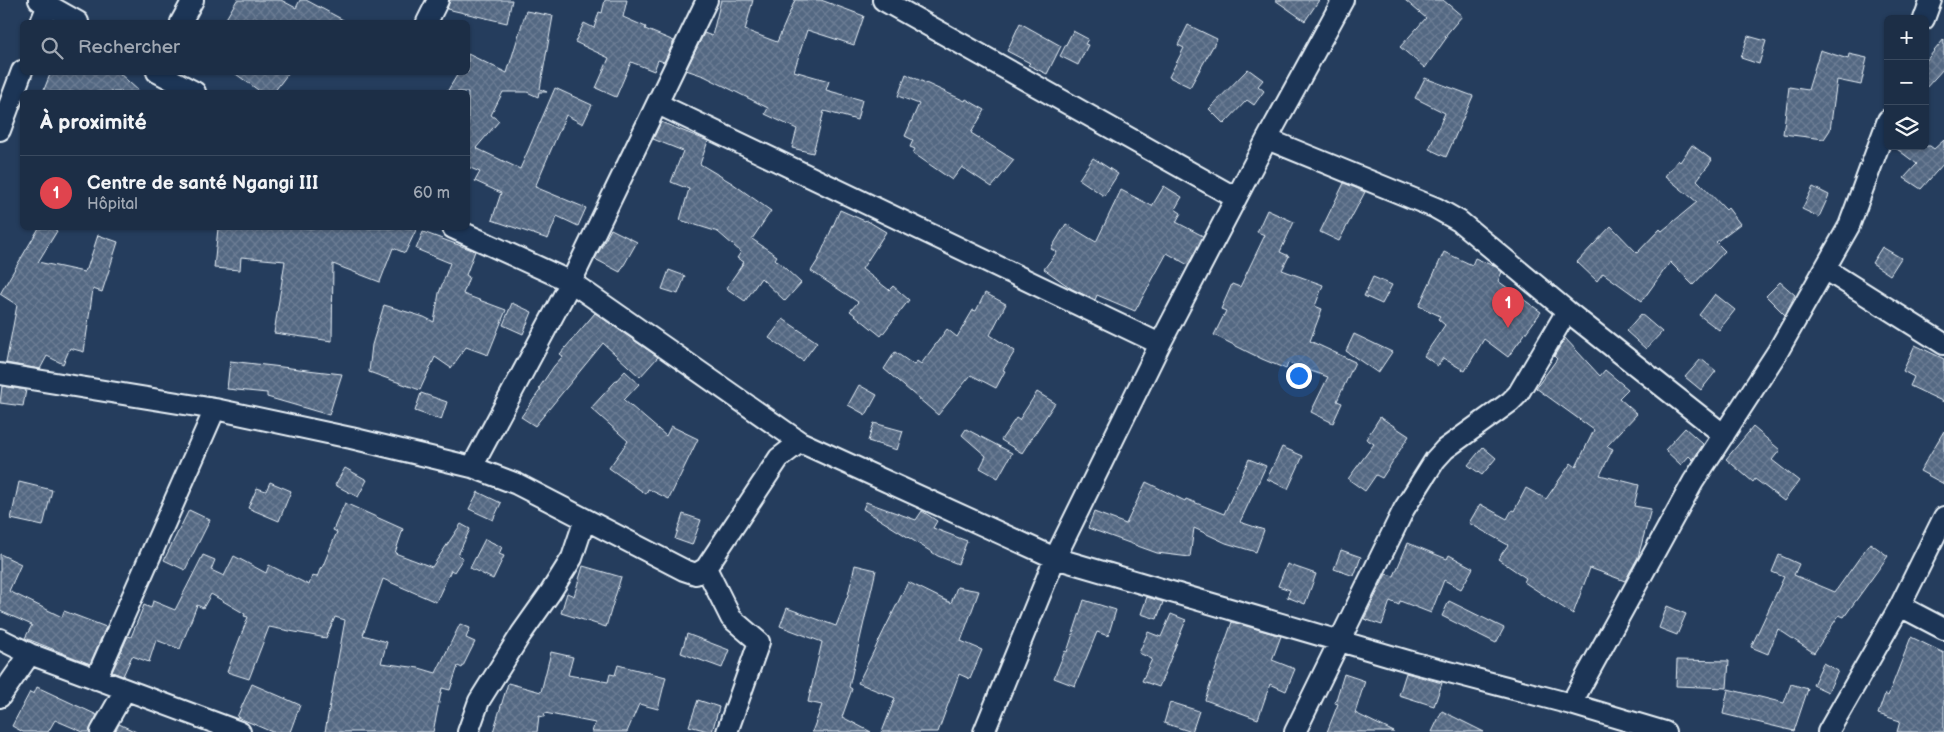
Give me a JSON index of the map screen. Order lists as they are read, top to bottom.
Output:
{
  "page": {
    "map_buttons": ["+", "−"],
    "search": "Rechercher",
    "heading": "À proximité",
    "list": [
      {
        "mark": "1",
        "name": "Centre de santé Ngangi III",
        "note": "Hôpital",
        "value": "60 m"
      }
    ],
    "pins": "1"
  }
}
